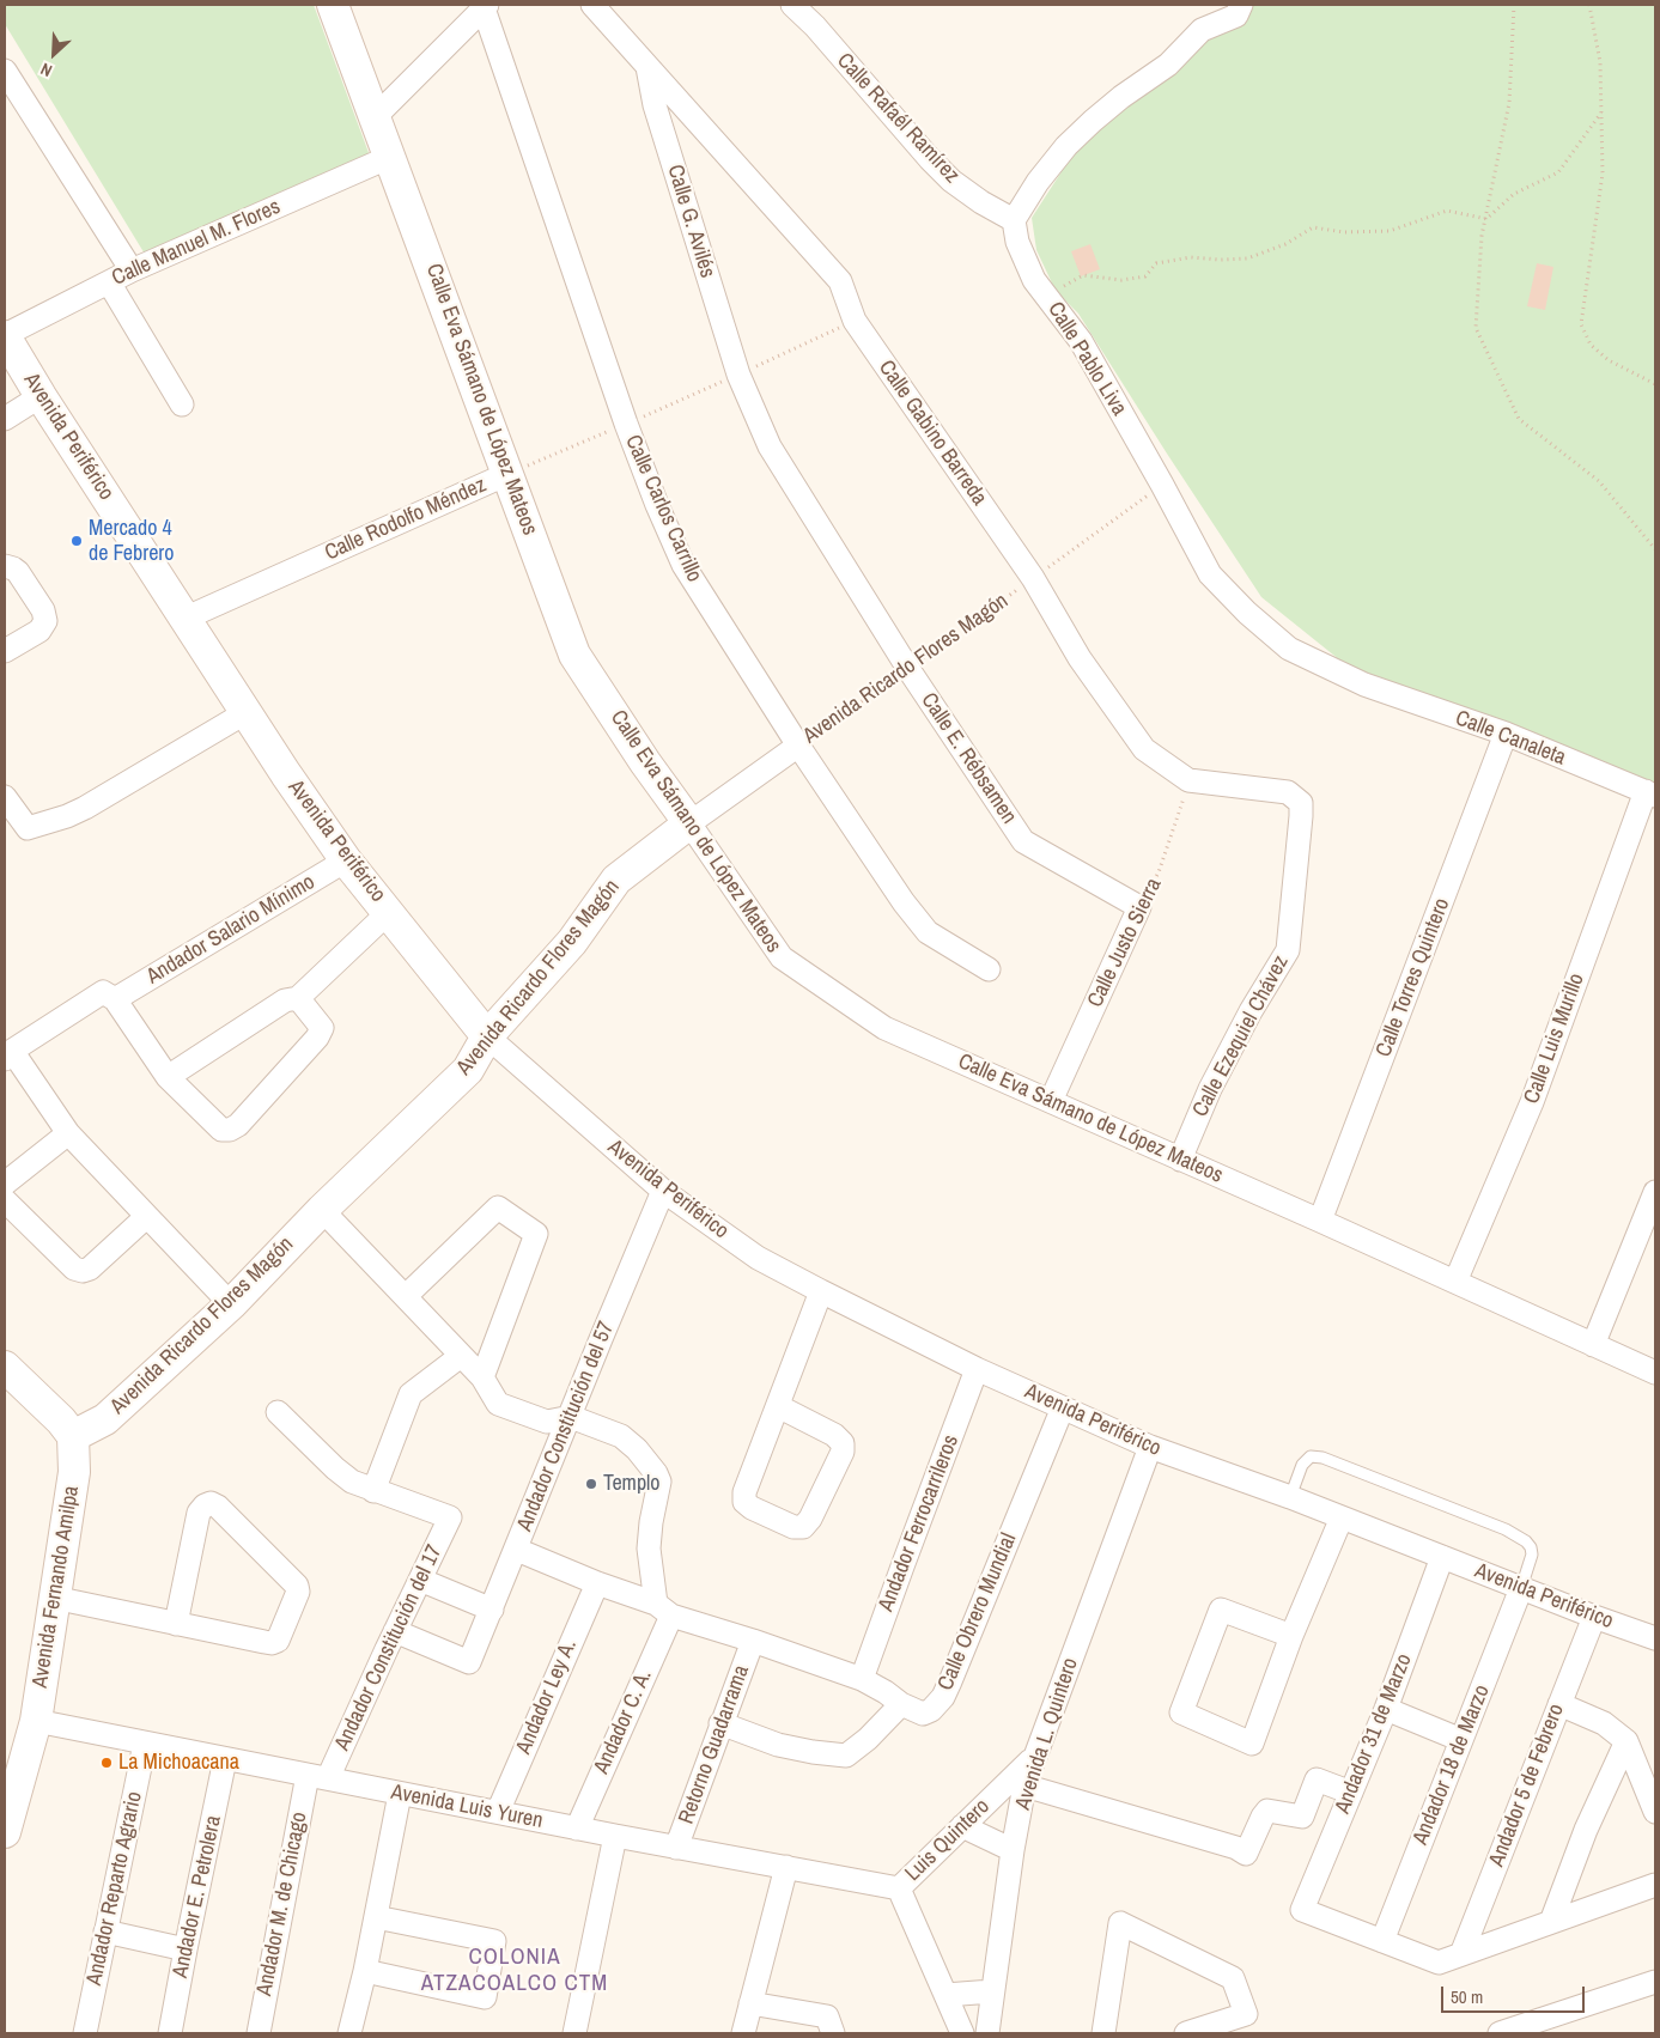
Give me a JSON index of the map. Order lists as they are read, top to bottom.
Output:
{
  "streets": {
    "street": [
      "Calle Rafaél Ramírez",
      "Calle G. Avilés",
      "Calle Manuel M. Flores",
      "Calle Pablo Liva",
      "Calle Eva Sámano de López Mateos",
      "Calle Gabino Barreda",
      "Avenida Periférico",
      "Calle Carlos Carrillo",
      "Calle Rodolfo Méndez",
      "Avenida Ricardo Flores Magón",
      "Calle Canaleta",
      "Calle E. Rébsamen",
      "Andador Salario Mínimo",
      "Calle Justo Sierra",
      "Calle Torres Quintero",
      "Calle Ezequiel Chávez",
      "Calle Luis Murillo",
      "Andador Constitución del 57",
      "Andador Ferrocarrileros",
      "Avenida Fernando Amilpa",
      "Calle Obrero Mundial",
      "Andador Constitución del 17",
      "Andador Ley A.",
      "Andador C. A.",
      "Avenida L. Quintero",
      "Andador 31 de Marzo",
      "Retorno Guadarrama",
      "Andador 18 de Marzo",
      "Andador 5 de Febrero",
      "Avenida Luis Yuren",
      "Luis Quintero",
      "Andador Reparto Agrario",
      "Andador E. Petrolera",
      "Andador M. de Chicago"
    ]
  },
  "crossings": [
    ["Calle Rafaél Ramírez", "Calle Pablo Liva"],
    ["Calle G. Avilés", "Calle Gabino Barreda"],
    ["Calle G. Avilés", "Calle Rodolfo Méndez"],
    ["Calle G. Avilés", "Calle E. Rébsamen"],
    ["Calle Manuel M. Flores", "Calle Eva Sámano de López Mateos"],
    ["Calle Manuel M. Flores", "Avenida Periférico"],
    ["Calle Pablo Liva", "Avenida Ricardo Flores Magón"],
    ["Calle Pablo Liva", "Calle Canaleta"],
    ["Calle Eva Sámano de López Mateos", "Calle Rodolfo Méndez"],
    ["Calle Eva Sámano de López Mateos", "Avenida Ricardo Flores Magón"],
    ["Calle Eva Sámano de López Mateos", "Calle Justo Sierra"],
    ["Calle Eva Sámano de López Mateos", "Calle Torres Quintero"],
    ["Calle Eva Sámano de López Mateos", "Calle Ezequiel Chávez"],
    ["Calle Eva Sámano de López Mateos", "Calle Luis Murillo"],
    ["Calle Gabino Barreda", "Calle Rodolfo Méndez"],
    ["Calle Gabino Barreda", "Avenida Ricardo Flores Magón"],
    ["Calle Gabino Barreda", "Calle Justo Sierra"],
    ["Calle Gabino Barreda", "Calle Ezequiel Chávez"],
    ["Avenida Periférico", "Calle Rodolfo Méndez"],
    ["Avenida Periférico", "Avenida Ricardo Flores Magón"],
    ["Avenida Periférico", "Andador Salario Mínimo"],
    ["Avenida Periférico", "Andador Constitución del 57"],
    ["Avenida Periférico", "Andador Ferrocarrileros"],
    ["Avenida Periférico", "Calle Obrero Mundial"],
    ["Avenida Periférico", "Avenida L. Quintero"],
    ["Avenida Periférico", "Andador 31 de Marzo"],
    ["Avenida Periférico", "Andador 18 de Marzo"],
    ["Avenida Periférico", "Andador 5 de Febrero"],
    ["Calle Carlos Carrillo", "Calle Rodolfo Méndez"],
    ["Calle Carlos Carrillo", "Avenida Ricardo Flores Magón"],
    ["Calle Rodolfo Méndez", "Calle E. Rébsamen"],
    ["Avenida Ricardo Flores Magón", "Calle E. Rébsamen"],
    ["Avenida Ricardo Flores Magón", "Avenida Fernando Amilpa"],
    ["Calle Canaleta", "Calle Torres Quintero"],
    ["Calle Canaleta", "Calle Luis Murillo"],
    ["Calle E. Rébsamen", "Calle Justo Sierra"],
    ["Andador Constitución del 57", "Calle Obrero Mundial"],
    ["Andador Constitución del 57", "Andador Constitución del 17"],
    ["Andador Ferrocarrileros", "Calle Obrero Mundial"],
    ["Avenida Fernando Amilpa", "Avenida Luis Yuren"],
    ["Calle Obrero Mundial", "Andador Ley A."],
    ["Calle Obrero Mundial", "Andador C. A."],
    ["Calle Obrero Mundial", "Retorno Guadarrama"],
    ["Andador Constitución del 17", "Avenida Luis Yuren"],
    ["Andador Constitución del 17", "Andador M. de Chicago"],
    ["Andador Ley A.", "Avenida Luis Yuren"],
    ["Andador C. A.", "Avenida Luis Yuren"],
    ["Avenida L. Quintero", "Luis Quintero"],
    ["Andador 31 de Marzo", "Andador 18 de Marzo"],
    ["Retorno Guadarrama", "Avenida Luis Yuren"],
    ["Avenida Luis Yuren", "Luis Quintero"],
    ["Avenida Luis Yuren", "Andador Reparto Agrario"],
    ["Avenida Luis Yuren", "Andador E. Petrolera"],
    ["Avenida Luis Yuren", "Andador M. de Chicago"]
  ],
  "districts": ["COLONIA ATZACOALCO CTM"],
  "places": ["Mercado 4 de Febrero", "Templo", "La Michoacana"],
  "scale_bar": "50 m",
  "north": "bottom left"
}
